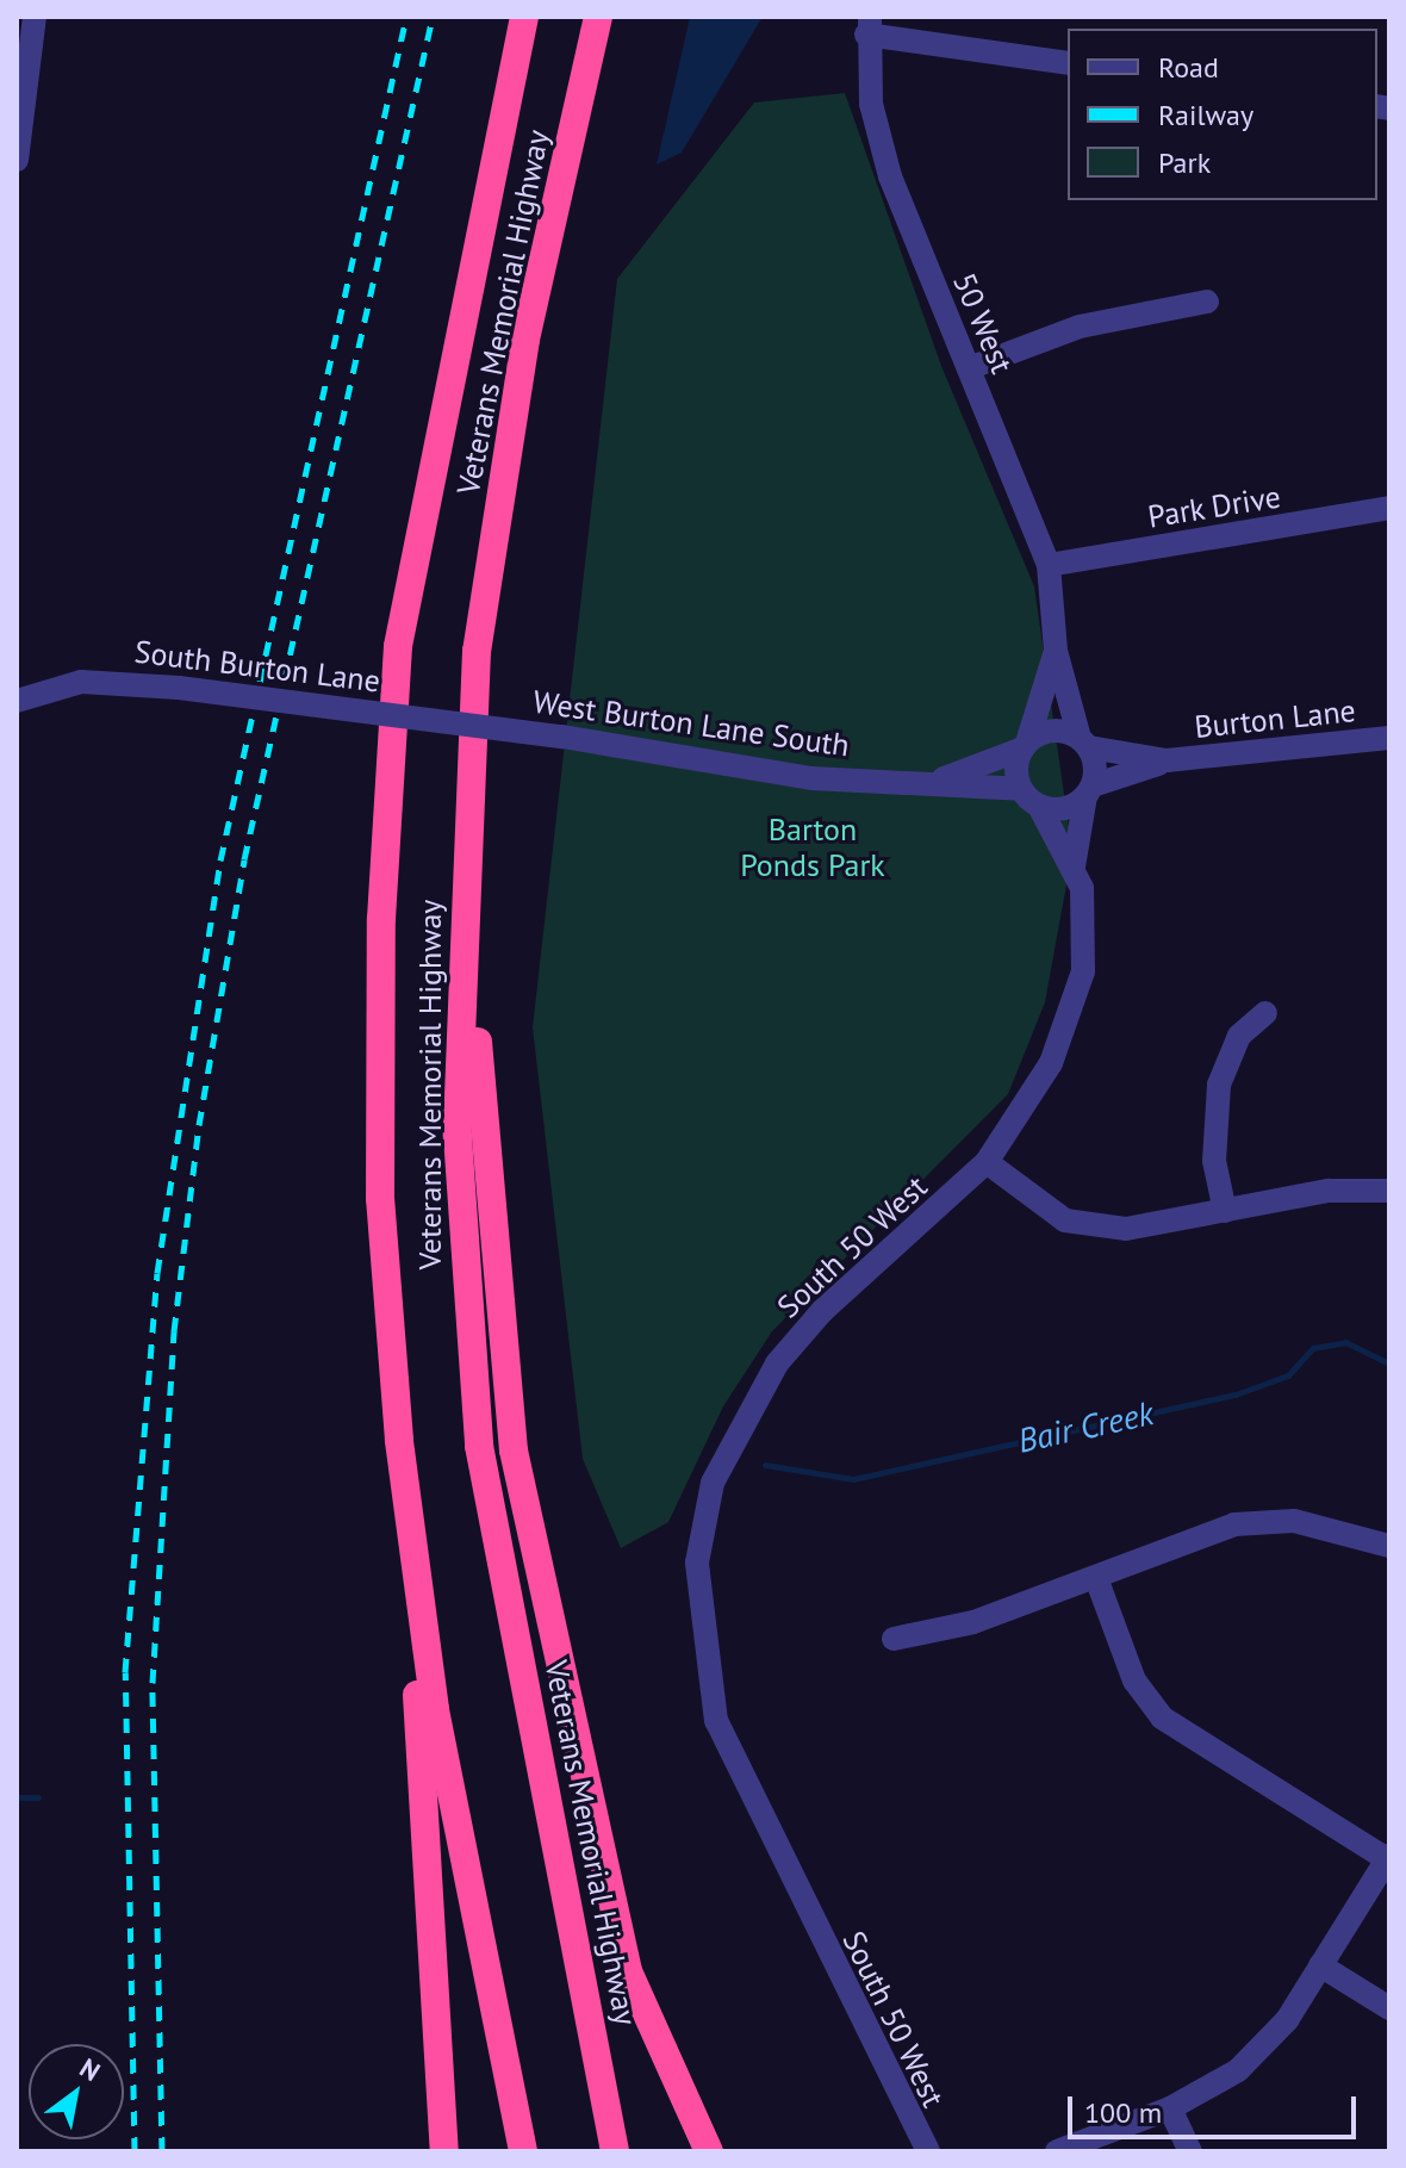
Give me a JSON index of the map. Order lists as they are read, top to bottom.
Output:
{
  "streets": {
    "highway": ["Veterans Memorial Highway"],
    "street": [
      "50 West",
      "Park Drive",
      "South Burton Lane",
      "Burton Lane",
      "West Burton Lane South",
      "South 50 West"
    ]
  },
  "crossings": [
    ["50 West", "Park Drive"],
    ["50 West", "Burton Lane"],
    ["50 West", "West Burton Lane South"],
    ["50 West", "South 50 West"],
    ["South Burton Lane", "West Burton Lane South"],
    ["Burton Lane", "West Burton Lane South"],
    ["Burton Lane", "South 50 West"],
    ["West Burton Lane South", "South 50 West"]
  ],
  "water": ["Bair Creek"],
  "parks": ["Barton Ponds Park"],
  "legend": ["Road", "Railway", "Park"],
  "scale_bar": "100 m",
  "north": "top right"
}
